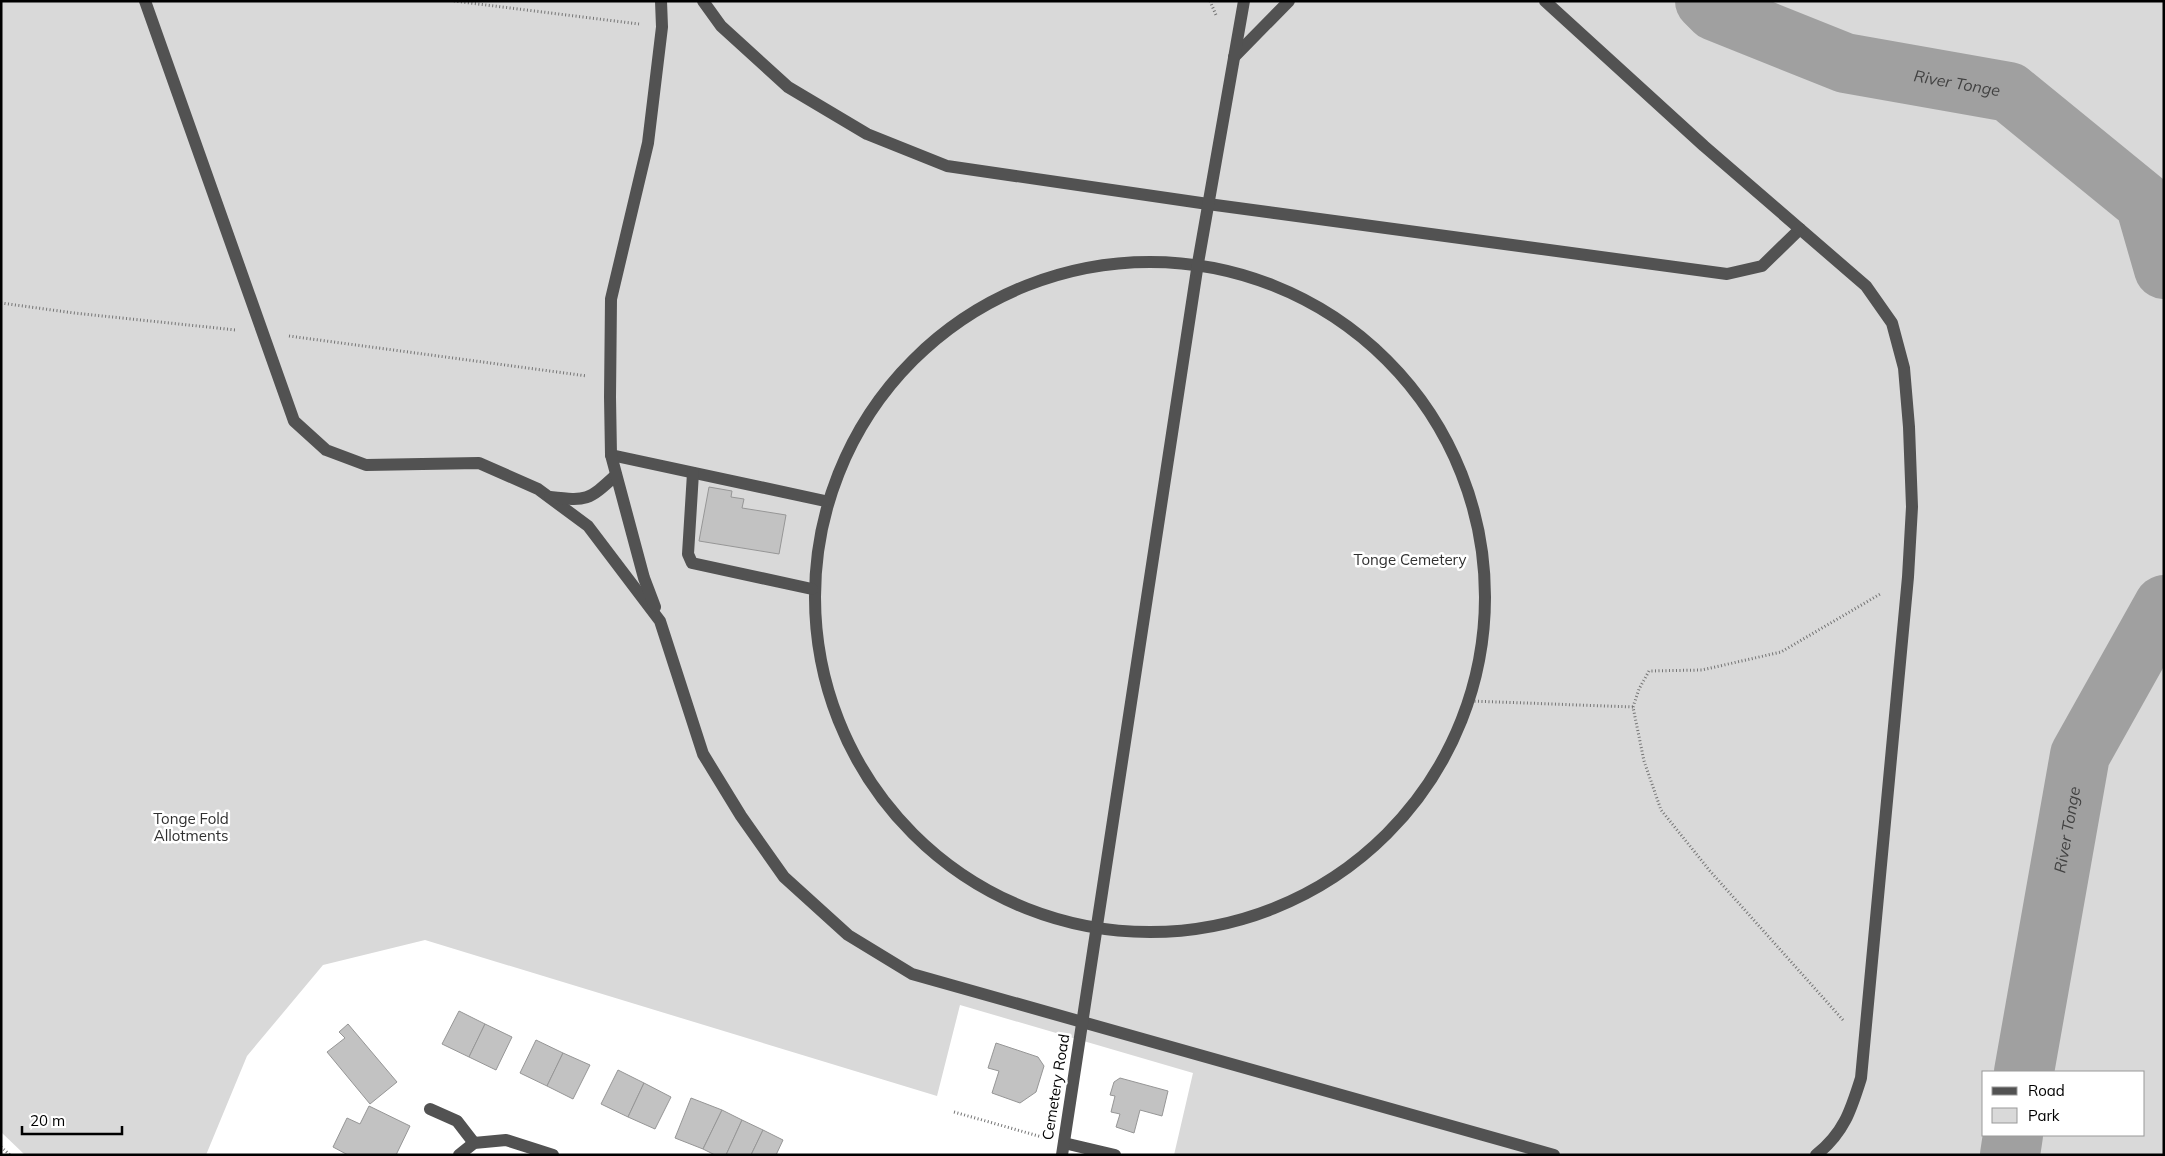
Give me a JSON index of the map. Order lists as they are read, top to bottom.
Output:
{
  "streets": {
    "street": ["Cemetery Road"]
  },
  "water": ["River Tonge"],
  "parks": ["Tonge Cemetery", "Tonge Fold Allotments"],
  "legend": ["Road", "Park"],
  "scale_bar": "20 m"
}
